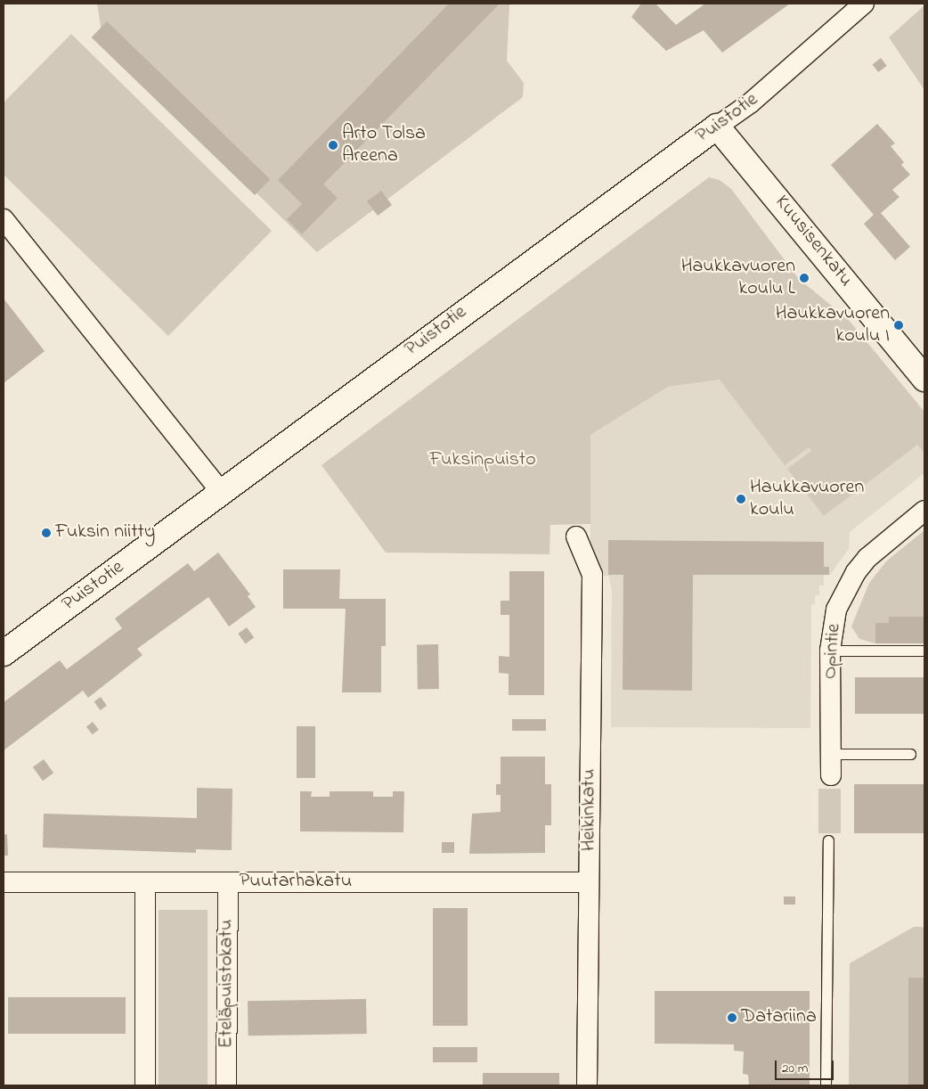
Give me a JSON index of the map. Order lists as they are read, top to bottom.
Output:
{
  "streets": {
    "main road": ["Puistotie", "Kuusisenkatu"],
    "street": [
      "Opintie",
      "Heikinkatu",
      "Puutarhakatu",
      "Eteläpuistokatu"
    ]
  },
  "crossings": [
    ["Puistotie", "Kuusisenkatu"],
    ["Heikinkatu", "Puutarhakatu"],
    ["Puutarhakatu", "Eteläpuistokatu"]
  ],
  "parks": ["Fuksinpuisto"],
  "places": [
    "Arto Tolsa Areena",
    "Haukkavuoren koulu L",
    "Haukkavuoren koulu I",
    "Haukkavuoren koulu",
    "Fuksin niitty",
    "Datariina"
  ],
  "scale_bar": "20 m"
}
